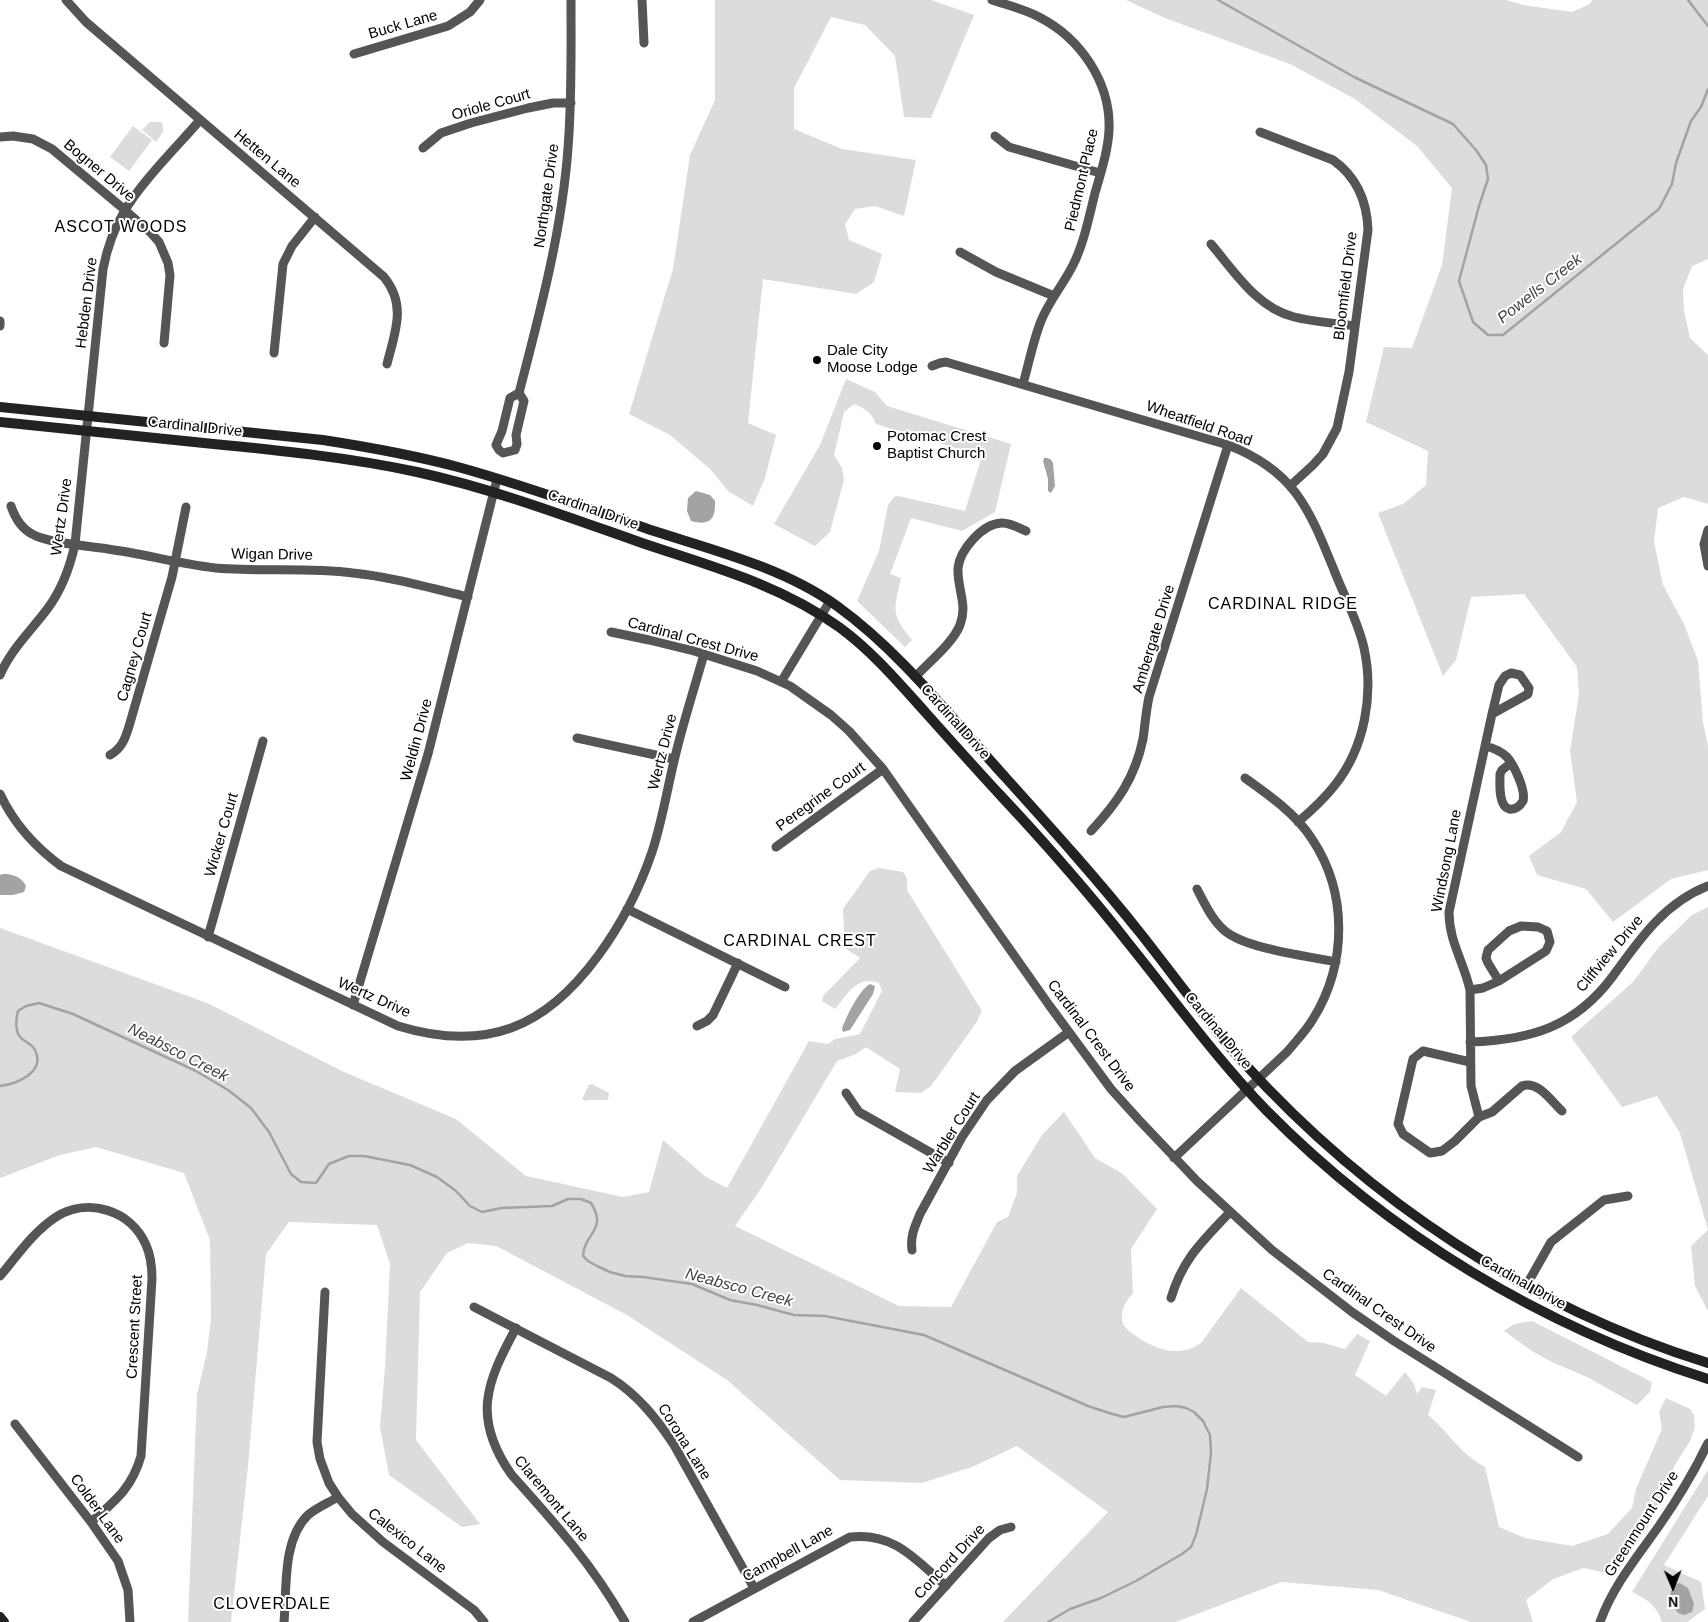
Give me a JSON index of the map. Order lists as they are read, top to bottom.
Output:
{
  "streets": {
    "main road": ["Cardinal Drive"],
    "street": [
      "Buck Lane",
      "Oriole Court",
      "Hetten Lane",
      "Bogner Drive",
      "Piedmont Place",
      "Northgate Drive",
      "Bloomfield Drive",
      "Hebden Drive",
      "Wheatfield Road",
      "Wertz Drive",
      "Wigan Drive",
      "Ambergate Drive",
      "Cardinal Crest Drive",
      "Cagney Court",
      "Weldin Drive",
      "Peregrine Court",
      "Wicker Court",
      "Windsong Lane",
      "Cliffview Drive",
      "Warbler Court",
      "Crescent Street",
      "Corona Lane",
      "Claremont Lane",
      "Colder Lane",
      "Greenmount Drive",
      "Calexico Lane",
      "Campbell Lane",
      "Concord Drive"
    ]
  },
  "crossings": [
    ["Oriole Court", "Northgate Drive"],
    ["Hetten Lane", "Hebden Drive"],
    ["Bogner Drive", "Hebden Drive"],
    ["Piedmont Place", "Wheatfield Road"],
    ["Bloomfield Drive", "Wheatfield Road"],
    ["Hebden Drive", "Cardinal Drive"],
    ["Hebden Drive", "Wertz Drive"],
    ["Wheatfield Road", "Ambergate Drive"],
    ["Cardinal Drive", "Wertz Drive"],
    ["Cardinal Drive", "Weldin Drive"],
    ["Wertz Drive", "Wigan Drive"],
    ["Wertz Drive", "Cardinal Crest Drive"],
    ["Wertz Drive", "Weldin Drive"],
    ["Wertz Drive", "Wicker Court"],
    ["Wigan Drive", "Cagney Court"],
    ["Wigan Drive", "Weldin Drive"],
    ["Cardinal Crest Drive", "Peregrine Court"],
    ["Cardinal Crest Drive", "Warbler Court"],
    ["Windsong Lane", "Cliffview Drive"],
    ["Crescent Street", "Colder Lane"],
    ["Corona Lane", "Claremont Lane"],
    ["Corona Lane", "Campbell Lane"],
    ["Campbell Lane", "Concord Drive"]
  ],
  "districts": [
    "ASCOT WOODS",
    "CARDINAL RIDGE",
    "CARDINAL CREST",
    "CLOVERDALE"
  ],
  "water": ["Powells Creek", "Neabsco Creek"],
  "places": ["Dale City Moose Lodge", "Potomac Crest Baptist Church"],
  "north": "bottom"
}
